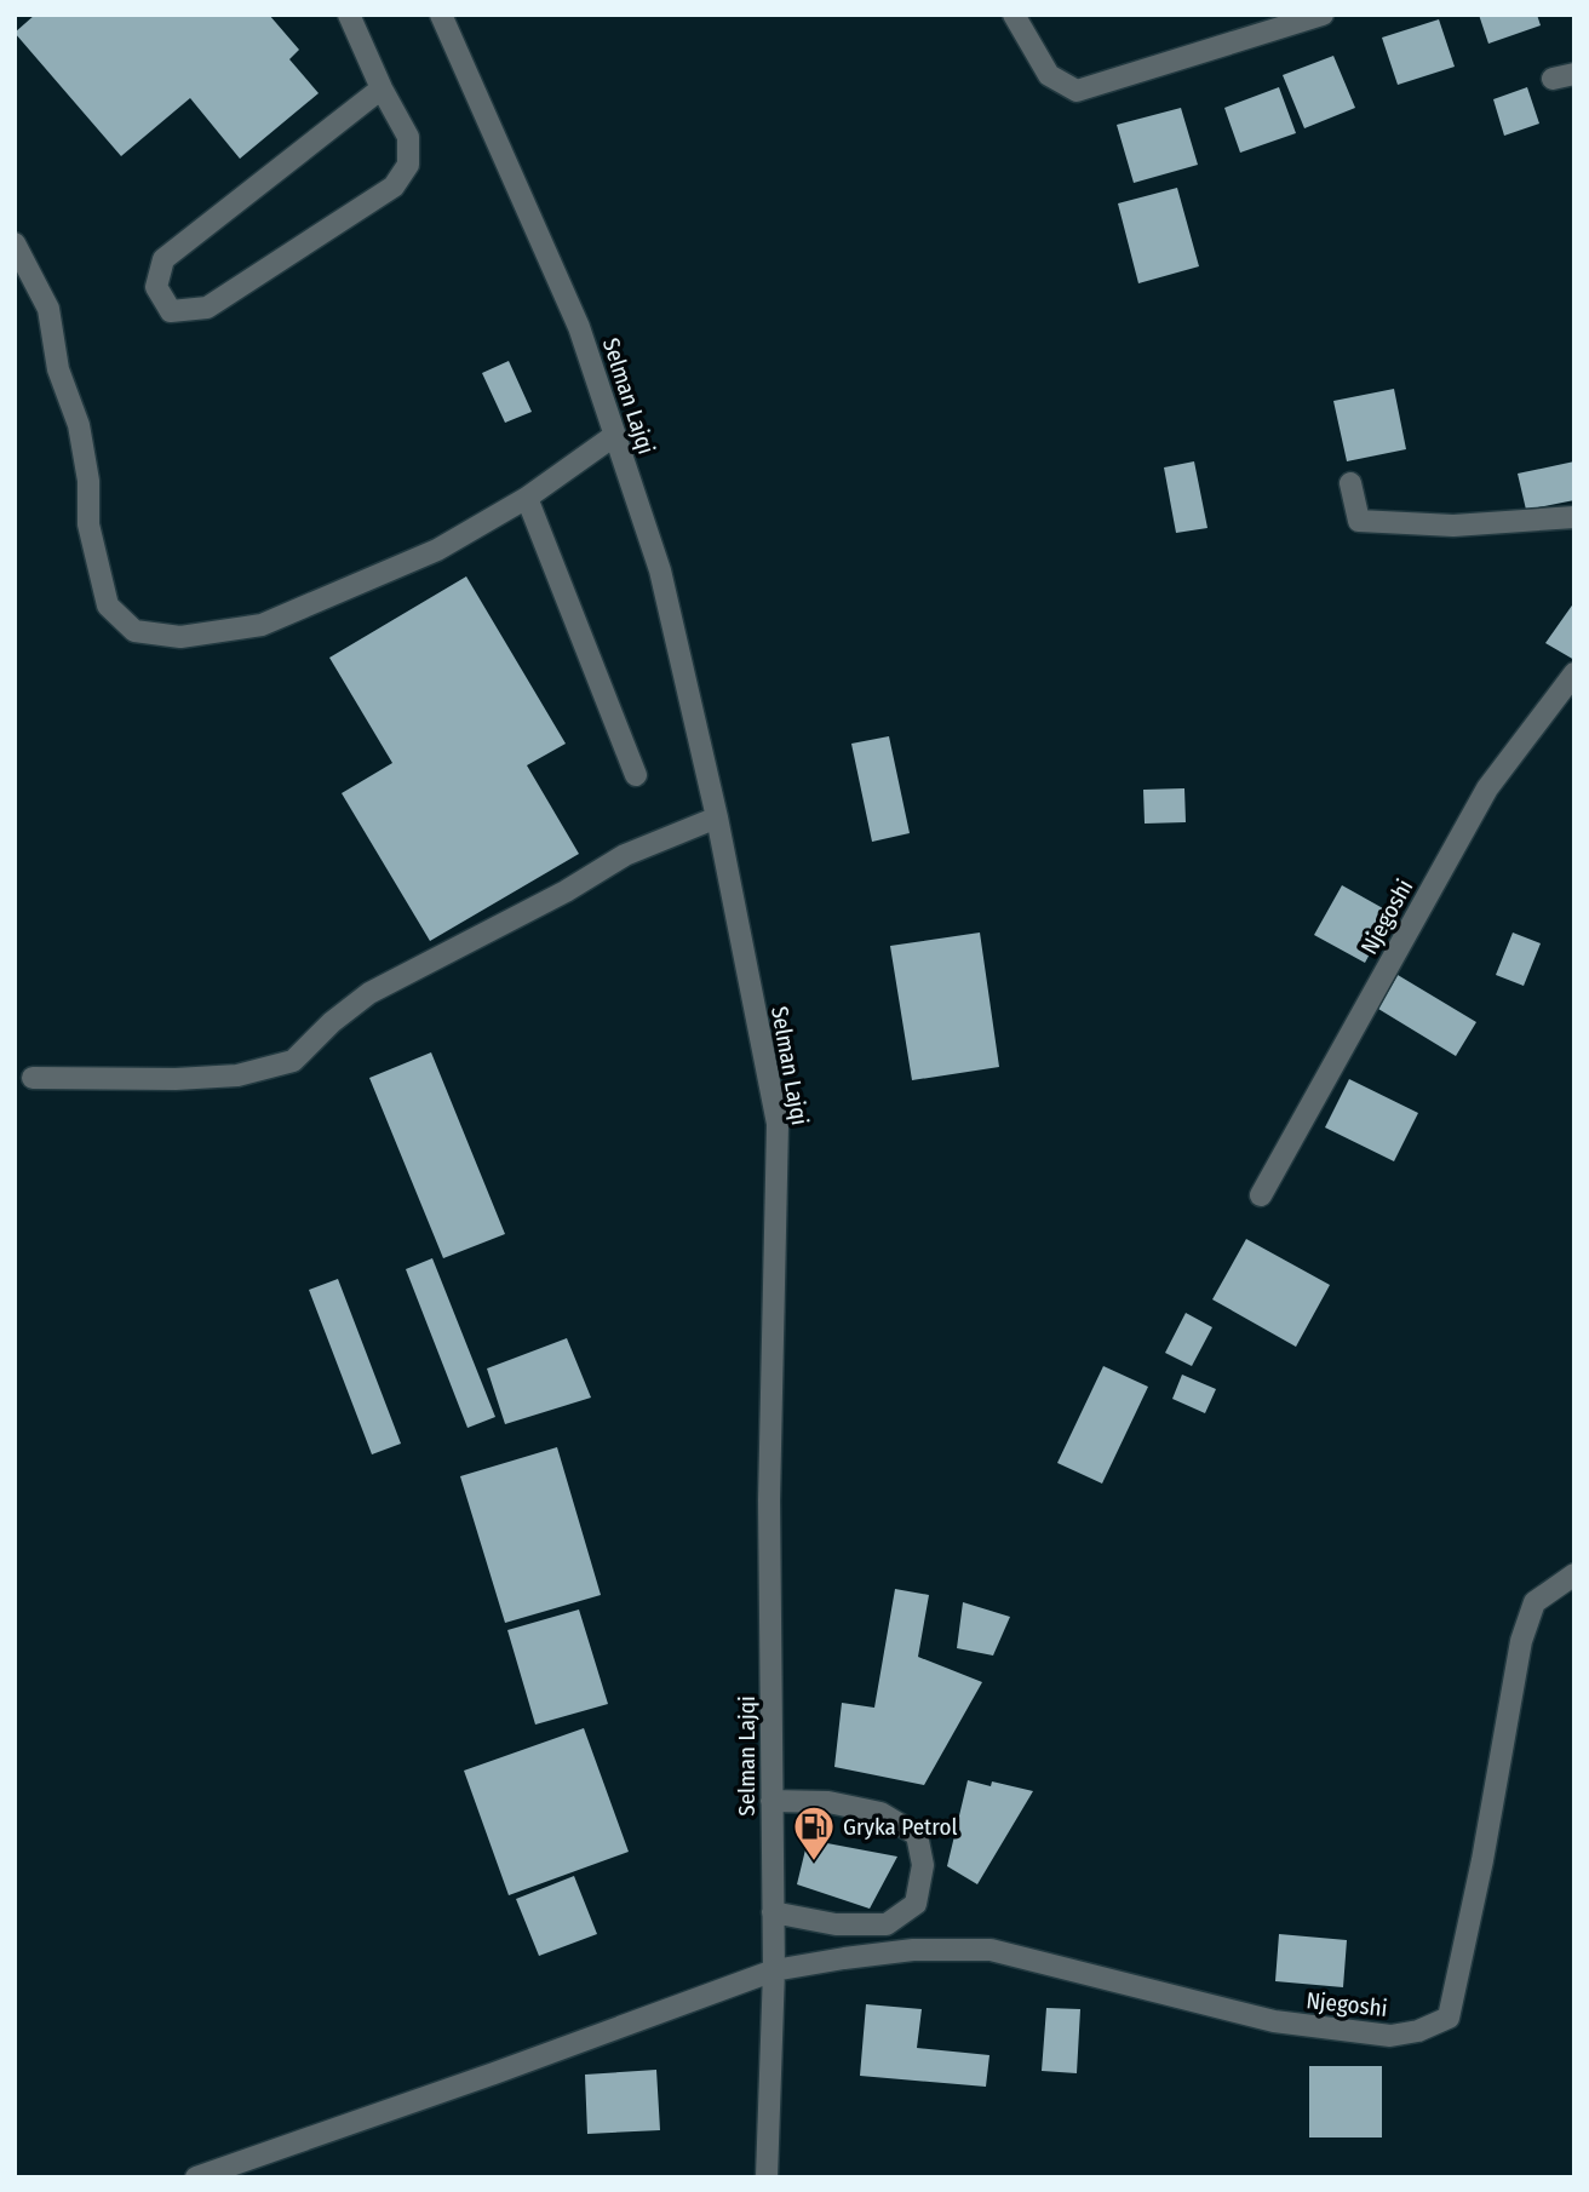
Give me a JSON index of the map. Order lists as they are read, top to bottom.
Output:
{
  "streets": {
    "street": ["Selman Lajqi", "Njegoshi"]
  },
  "crossings": [
    ["Selman Lajqi", "Njegoshi"]
  ],
  "places": {
    "fuel station": ["Gryka Petrol"]
  }
}
